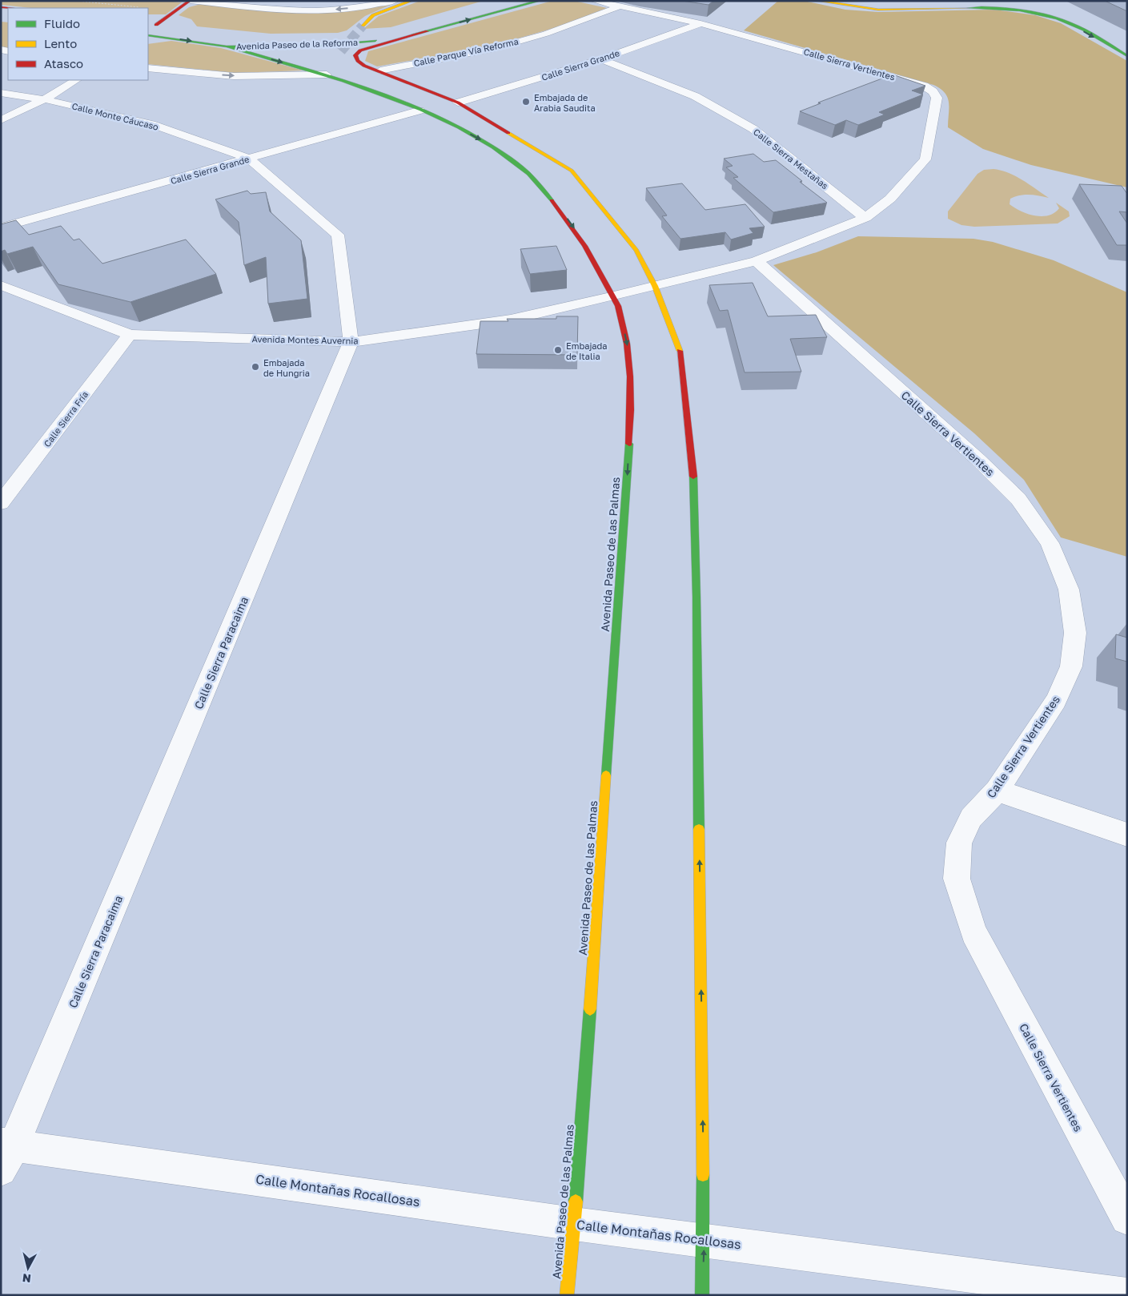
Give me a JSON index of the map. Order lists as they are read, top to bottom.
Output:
{
  "streets": {
    "main road": ["Avenida Paseo de la Reforma", "Avenida Paseo de las Palmas"],
    "street": [
      "Calle Parque Vía Reforma",
      "Calle Sierra Vertientes",
      "Calle Sierra Grande",
      "Calle Monte Cáucaso",
      "Calle Sierra Mestañas",
      "Avenida Montes Auvernia",
      "Calle Sierra Fría",
      "Calle Sierra Paracaima",
      "Calle Montañas Rocallosas"
    ]
  },
  "crossings": [
    ["Avenida Paseo de la Reforma", "Avenida Paseo de las Palmas"],
    ["Calle Parque Vía Reforma", "Calle Sierra Vertientes"],
    ["Calle Sierra Vertientes", "Calle Sierra Grande"],
    ["Calle Sierra Vertientes", "Calle Sierra Mestañas"],
    ["Calle Sierra Vertientes", "Avenida Montes Auvernia"],
    ["Calle Sierra Grande", "Calle Monte Cáucaso"],
    ["Calle Sierra Grande", "Calle Sierra Mestañas"],
    ["Calle Sierra Grande", "Avenida Paseo de las Palmas"],
    ["Calle Sierra Grande", "Calle Sierra Paracaima"],
    ["Calle Monte Cáucaso", "Calle Sierra Paracaima"],
    ["Avenida Montes Auvernia", "Calle Sierra Fría"],
    ["Avenida Montes Auvernia", "Avenida Paseo de las Palmas"],
    ["Avenida Montes Auvernia", "Calle Sierra Paracaima"],
    ["Avenida Paseo de las Palmas", "Calle Montañas Rocallosas"],
    ["Calle Sierra Paracaima", "Calle Montañas Rocallosas"]
  ],
  "one_way": ["Avenida Paseo de las Palmas"],
  "places": ["Embajada de Arabia Saudita", "Embajada de Italia", "Embajada de Hungria"],
  "legend": ["Fluido", "Lento", "Atasco"],
  "north": "bottom"
}
